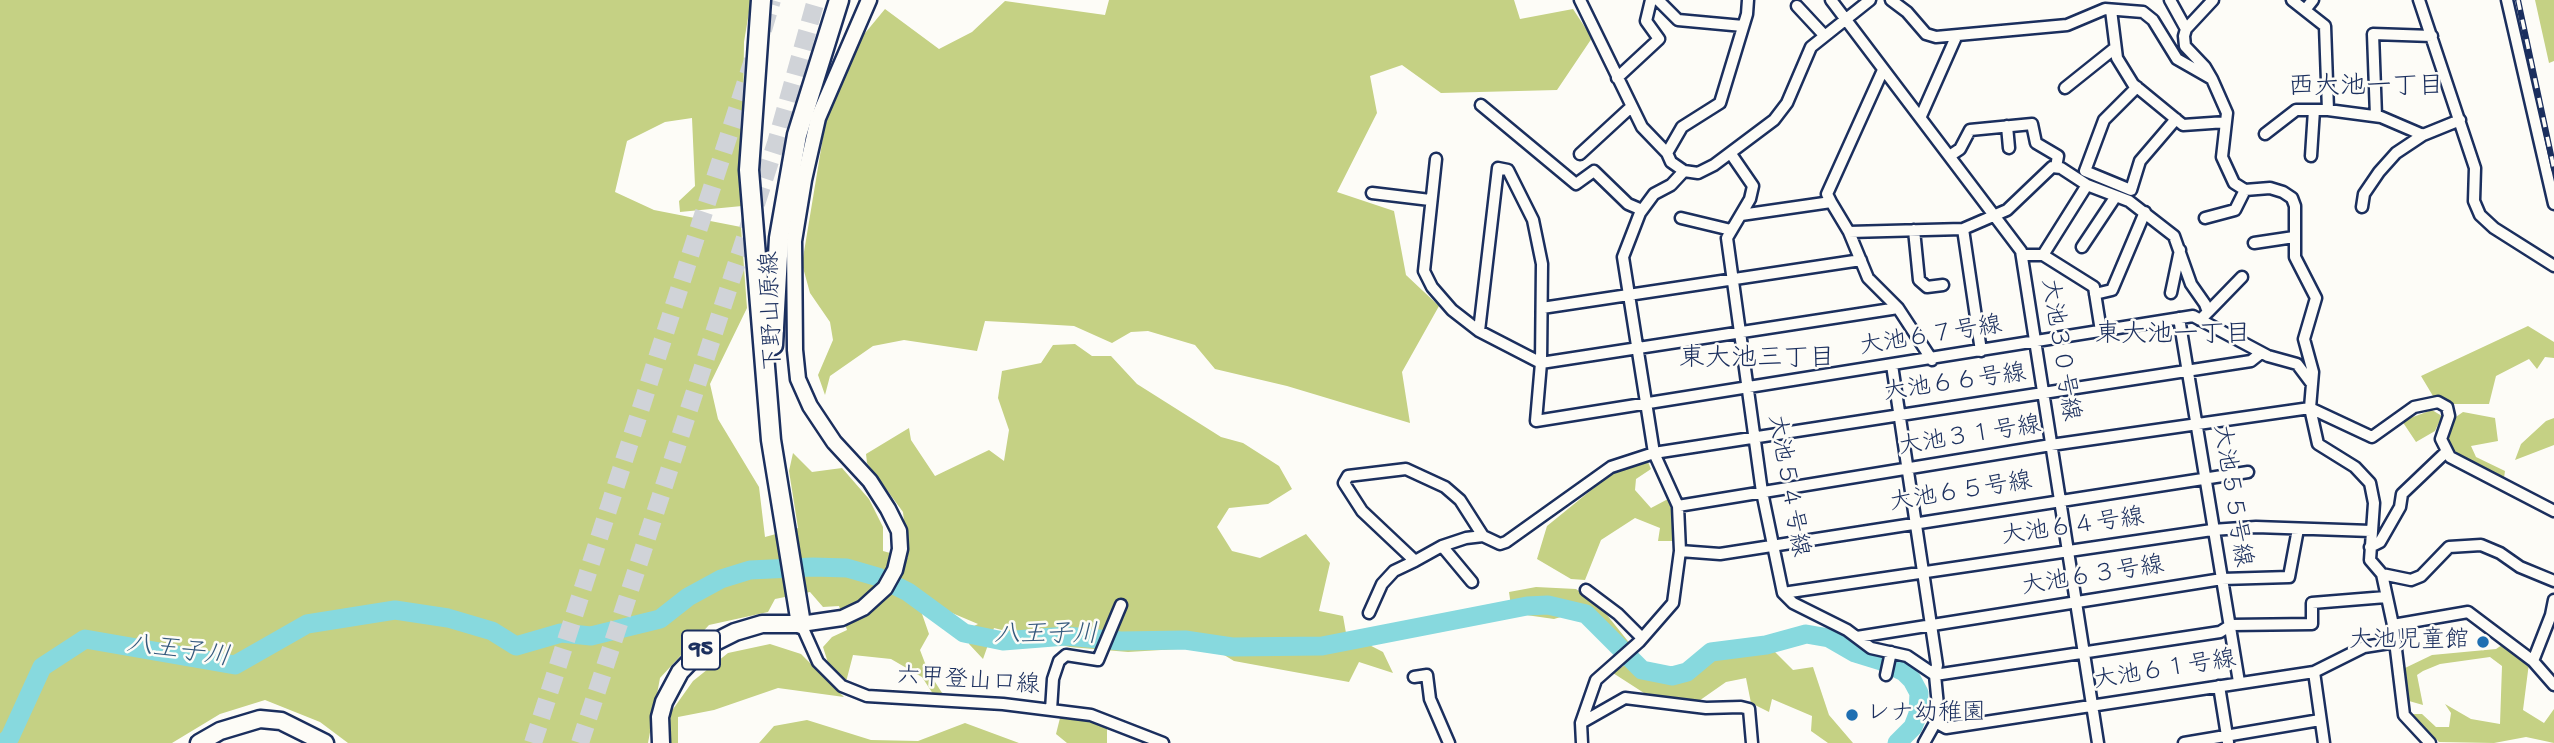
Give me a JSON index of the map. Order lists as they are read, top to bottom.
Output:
{
  "streets": {
    "main road": ["95"],
    "street": [
      "下野山原線",
      "大池６７号線",
      "大池３０号線",
      "大池６６号線",
      "大池３１号線",
      "大池５４号線",
      "大池６５号線",
      "大池５５号線",
      "大池６４号線",
      "大池６３号線",
      "大池６１号線",
      "六甲登山口線"
    ]
  },
  "crossings": [
    ["下野山原線", "95"],
    ["下野山原線", "六甲登山口線"],
    ["大池６７号線", "大池３０号線"],
    ["大池６７号線", "大池６６号線"],
    ["大池６７号線", "大池５４号線"],
    ["大池６７号線", "大池５５号線"],
    ["大池３０号線", "大池６６号線"],
    ["大池３０号線", "大池３１号線"],
    ["大池３０号線", "大池６５号線"],
    ["大池３０号線", "大池６４号線"],
    ["大池３０号線", "大池６３号線"],
    ["大池３０号線", "大池６１号線"],
    ["大池６６号線", "大池５４号線"],
    ["大池６６号線", "大池５５号線"],
    ["大池３１号線", "大池５４号線"],
    ["大池３１号線", "大池５５号線"],
    ["大池５４号線", "大池６５号線"],
    ["大池５４号線", "大池６４号線"],
    ["大池５４号線", "大池６３号線"],
    ["大池６５号線", "大池５５号線"],
    ["大池５５号線", "大池６４号線"],
    ["大池５５号線", "大池６３号線"],
    ["大池５５号線", "大池６１号線"],
    ["大池６４号線", "大池６３号線"],
    ["95", "六甲登山口線"]
  ],
  "districts": ["西大池一丁目", "東大池一丁目", "東大池三丁目"],
  "water": ["八王子川"],
  "places": ["大池児童館", "レナ幼稚園"]
}
